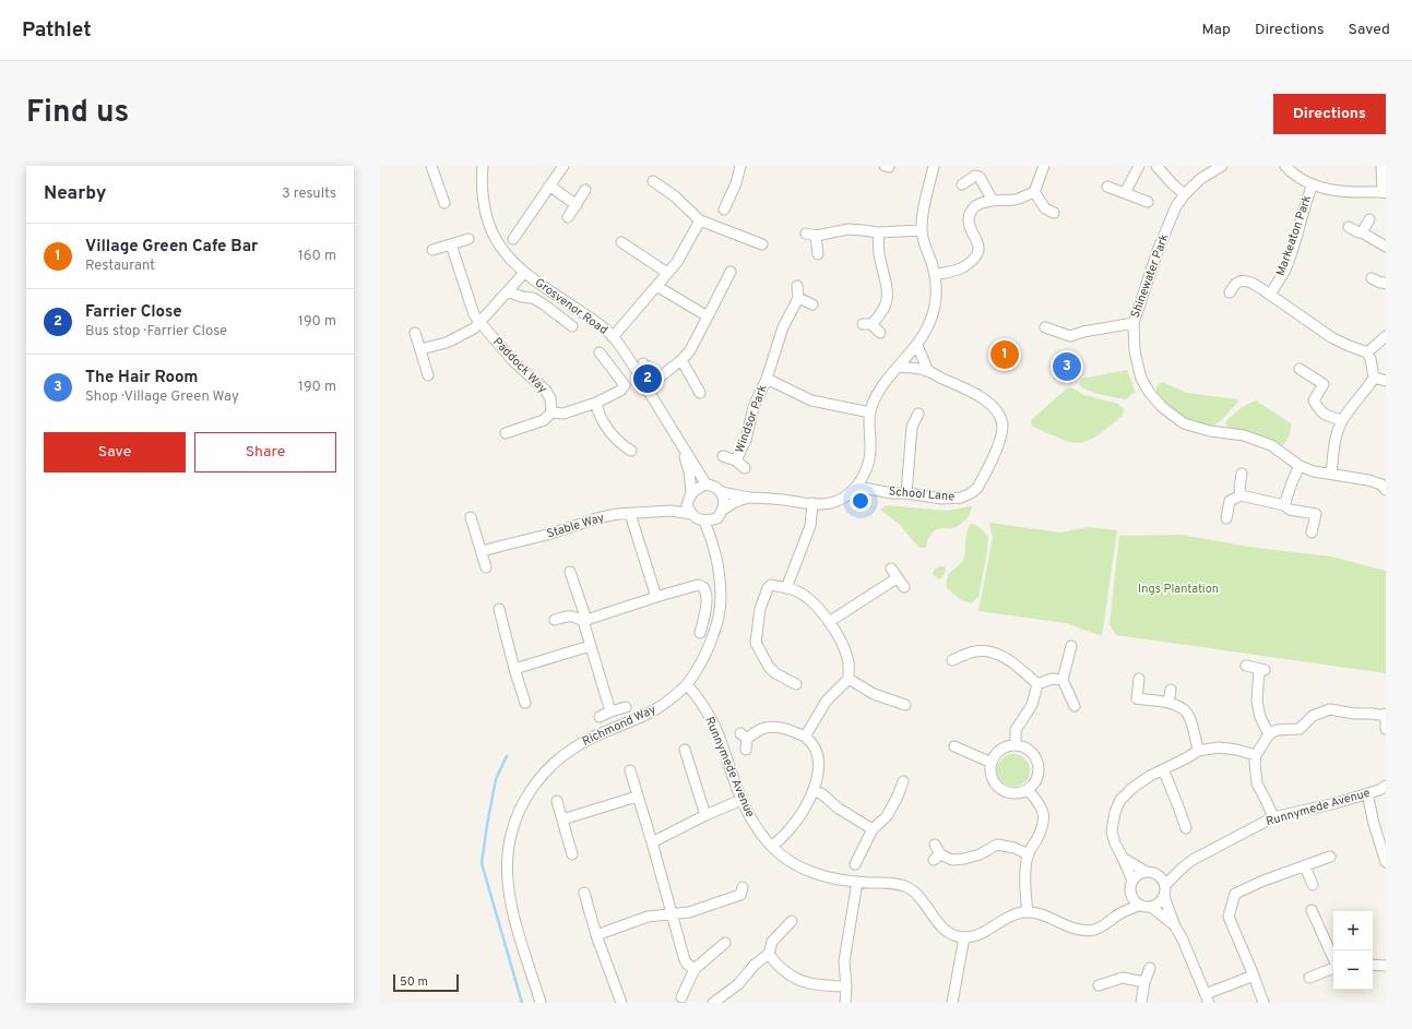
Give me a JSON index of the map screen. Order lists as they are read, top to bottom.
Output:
{
  "streets": {
    "street": [
      "Markeaton Park",
      "Shinewater Park",
      "Grosvenor Road",
      "Paddock Way",
      "Windsor Park",
      "School Lane",
      "Stable Way",
      "Richmond Way",
      "Runnymede Avenue"
    ]
  },
  "crossings": [
    ["Grosvenor Road", "Stable Way"],
    ["Grosvenor Road", "Richmond Way"],
    ["Windsor Park", "School Lane"],
    ["Stable Way", "Richmond Way"],
    ["Richmond Way", "Runnymede Avenue"]
  ],
  "parks": ["Ings Plantation"],
  "scale_bar": "50 m",
  "page": {
    "header": "Pathlet",
    "nav": ["Map", "Directions", "Saved"],
    "title": "Find us",
    "buttons": [
      "Directions",
      ["Save", "Share"]
    ],
    "heading": ["Nearby", "3 results"],
    "list": [
      {
        "mark": "1",
        "name": "Village Green Cafe Bar",
        "note": "Restaurant",
        "value": "160 m"
      },
      {
        "mark": "2",
        "name": "Farrier Close",
        "note": "Bus stop · Farrier Close",
        "value": "190 m"
      },
      {
        "mark": "3",
        "name": "The Hair Room",
        "note": "Shop · Village Green Way",
        "value": "190 m"
      }
    ],
    "pins": ["1", "3", "2"],
    "map_buttons": ["+", "−"],
    "scale": "50 m"
  }
}
